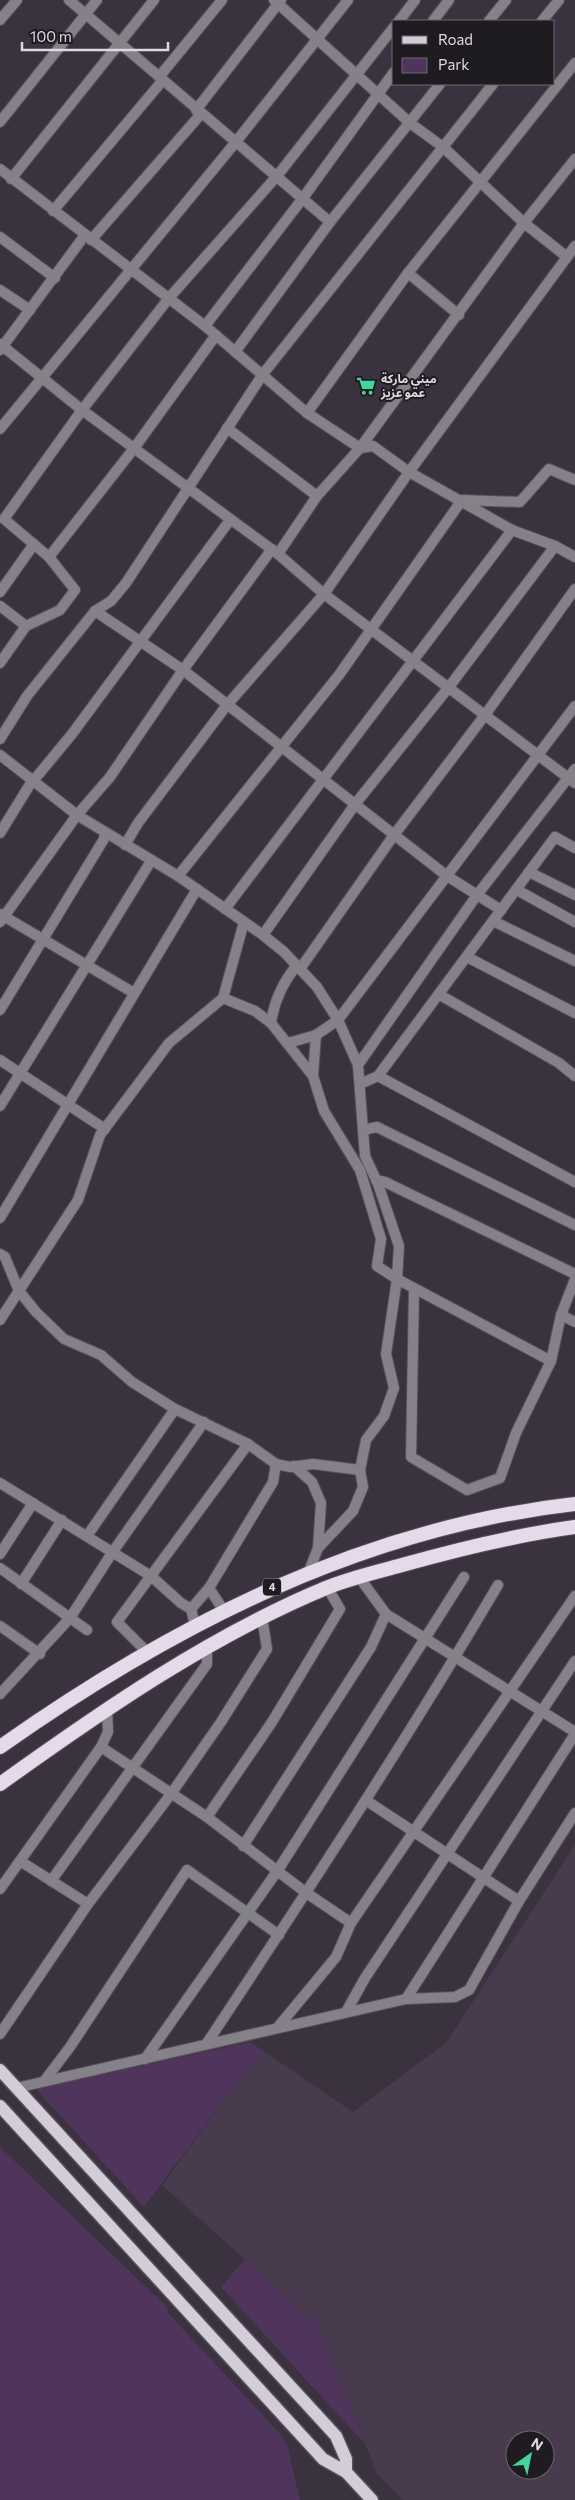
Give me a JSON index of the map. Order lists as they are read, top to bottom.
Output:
{
  "streets": {
    "highway": ["4"]
  },
  "places": {
    "supermarket": ["ميني ماركة عمو عزيز"]
  },
  "legend": ["Road", "Park"],
  "scale_bar": "100 m",
  "north": "top right"
}
